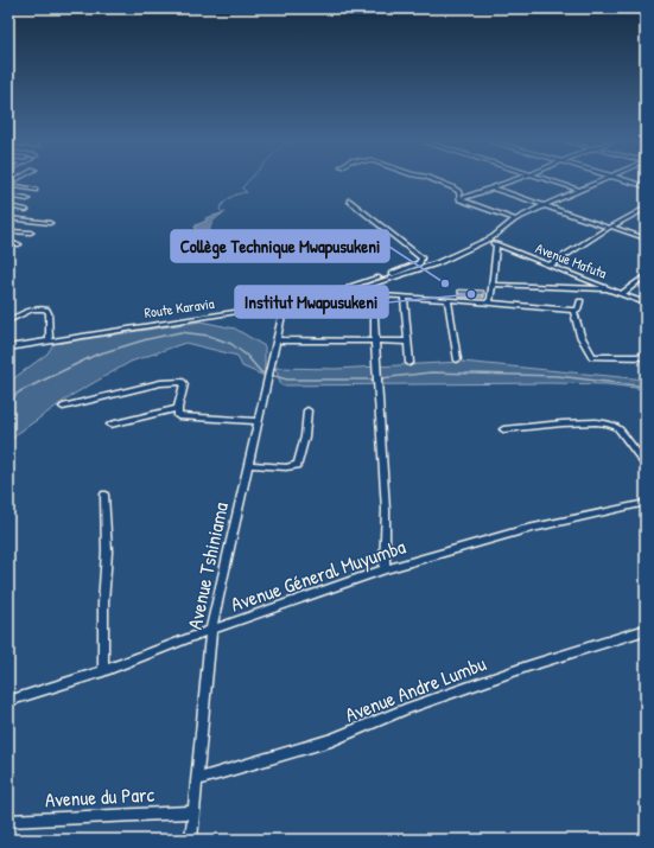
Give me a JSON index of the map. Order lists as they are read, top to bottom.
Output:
{
  "streets": {
    "street": [
      "Avenue Mafuta",
      "Route Karavia",
      "Avenue Tshiniama",
      "Avenue Géneral Muyumba",
      "Avenue Andre Lumbu",
      "Avenue du Parc"
    ]
  },
  "crossings": [
    ["Route Karavia", "Avenue Tshiniama"],
    ["Avenue Tshiniama", "Avenue Géneral Muyumba"],
    ["Avenue Tshiniama", "Avenue Andre Lumbu"],
    ["Avenue Tshiniama", "Avenue du Parc"]
  ],
  "places": ["Collège Technique Mwapusukeni", "Institut Mwapusukeni"]
}
